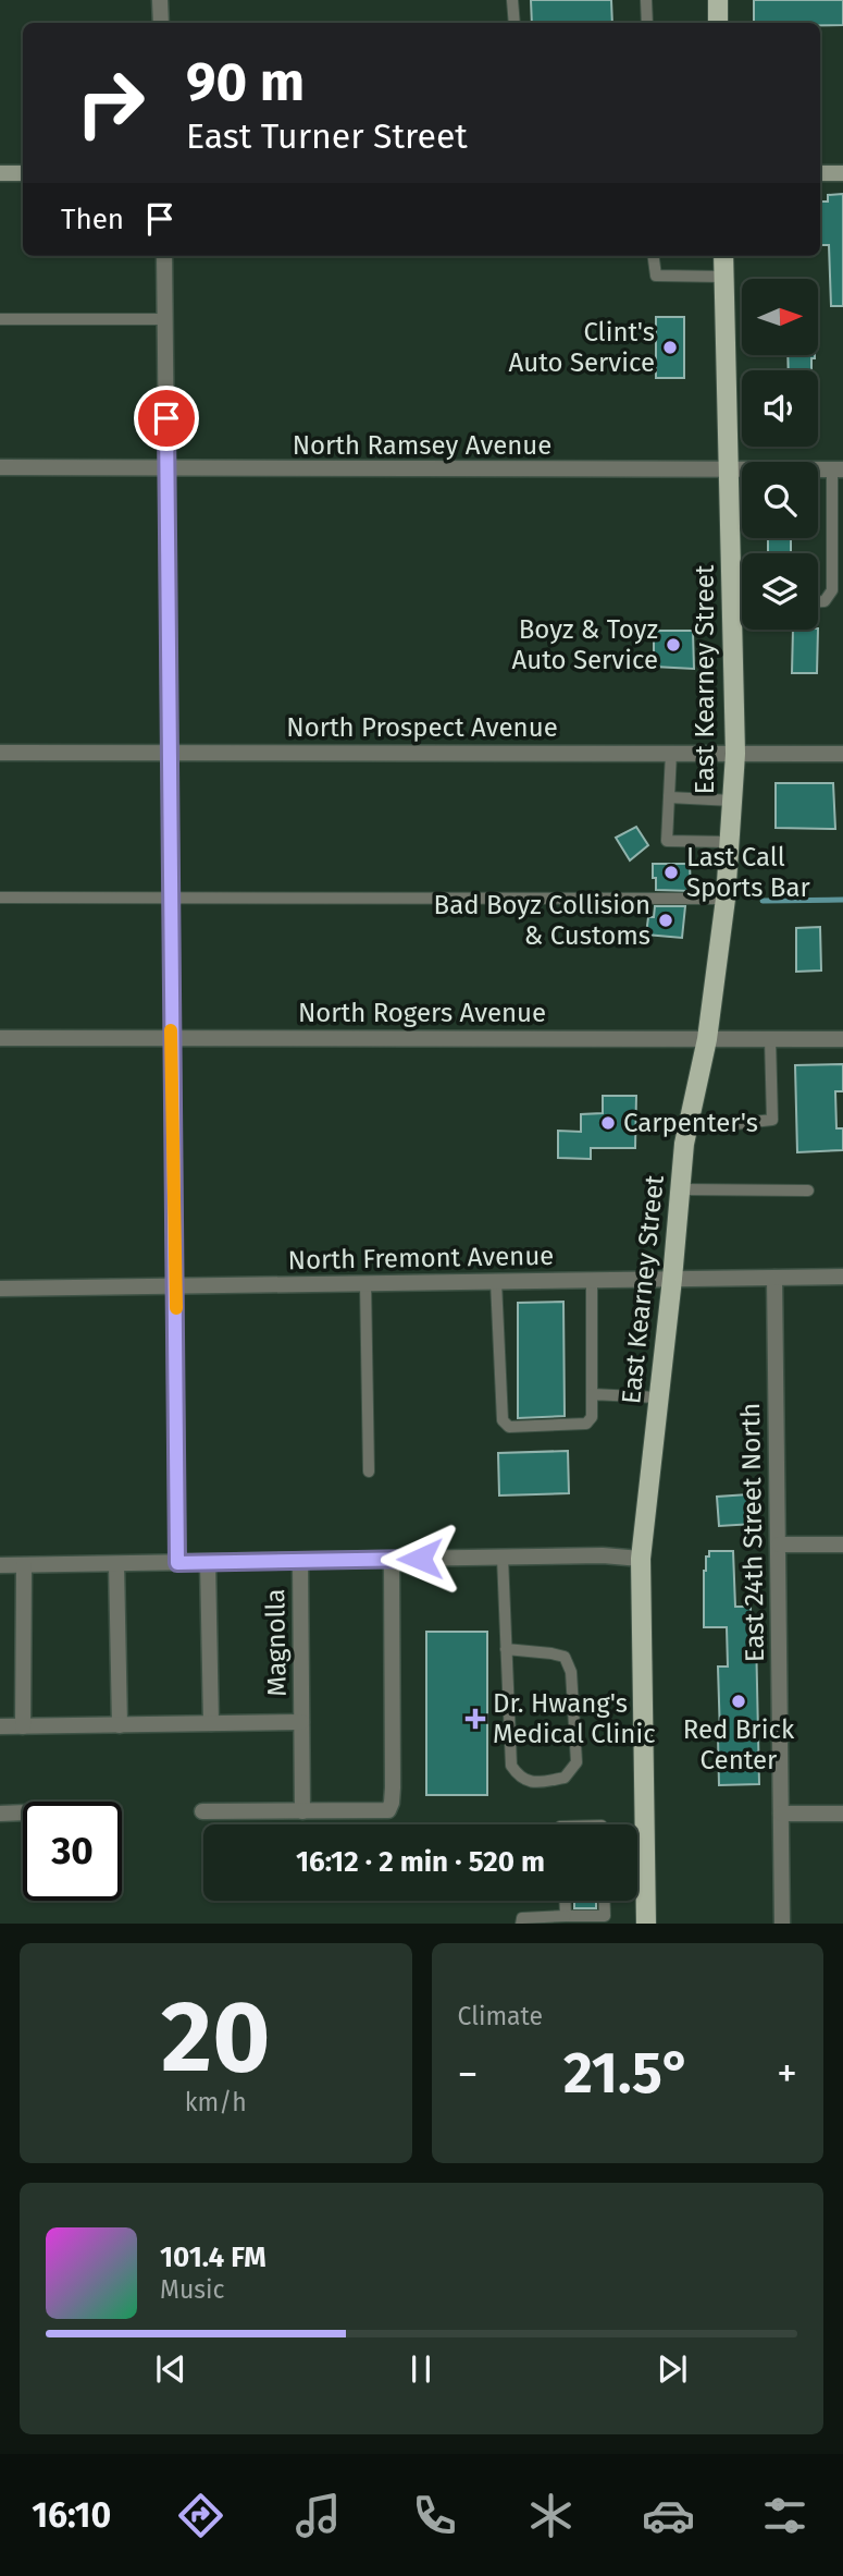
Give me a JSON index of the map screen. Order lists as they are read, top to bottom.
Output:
{
  "streets": {
    "main road": ["East Kearney Street"],
    "street": [
      "North Ramsey Avenue",
      "North Prospect Avenue",
      "North Rogers Avenue",
      "North Fremont Avenue",
      "East 24th Street North",
      "Magnolla"
    ]
  },
  "crossings": [
    ["North Ramsey Avenue", "East Kearney Street"],
    ["East Kearney Street", "North Prospect Avenue"],
    ["East Kearney Street", "North Rogers Avenue"],
    ["East Kearney Street", "North Fremont Avenue"],
    ["North Fremont Avenue", "East 24th Street North"]
  ],
  "places": {
    "other": [
      "Clint's Auto Service",
      "Boyz & Toyz Auto Service",
      "Last Call Sports Bar",
      "Bad Boyz Collision & Customs",
      "Carpenter's",
      "Red Brick Center"
    ],
    "health": ["Dr. Hwang's Medical Clinic"]
  },
  "north": "right",
  "page": {
    "turn": ["90 m", "East Turner Street"],
    "then": "Then",
    "limit": "30",
    "trip": "16:12 · 2 min · 520 m",
    "tile": [
      ["20", "km/h"],
      "Climate"
    ],
    "heat": ["−", "21.5°", "+"],
    "song": ["101.4 FM", "Music"],
    "tabs": "16:10"
  }
}
